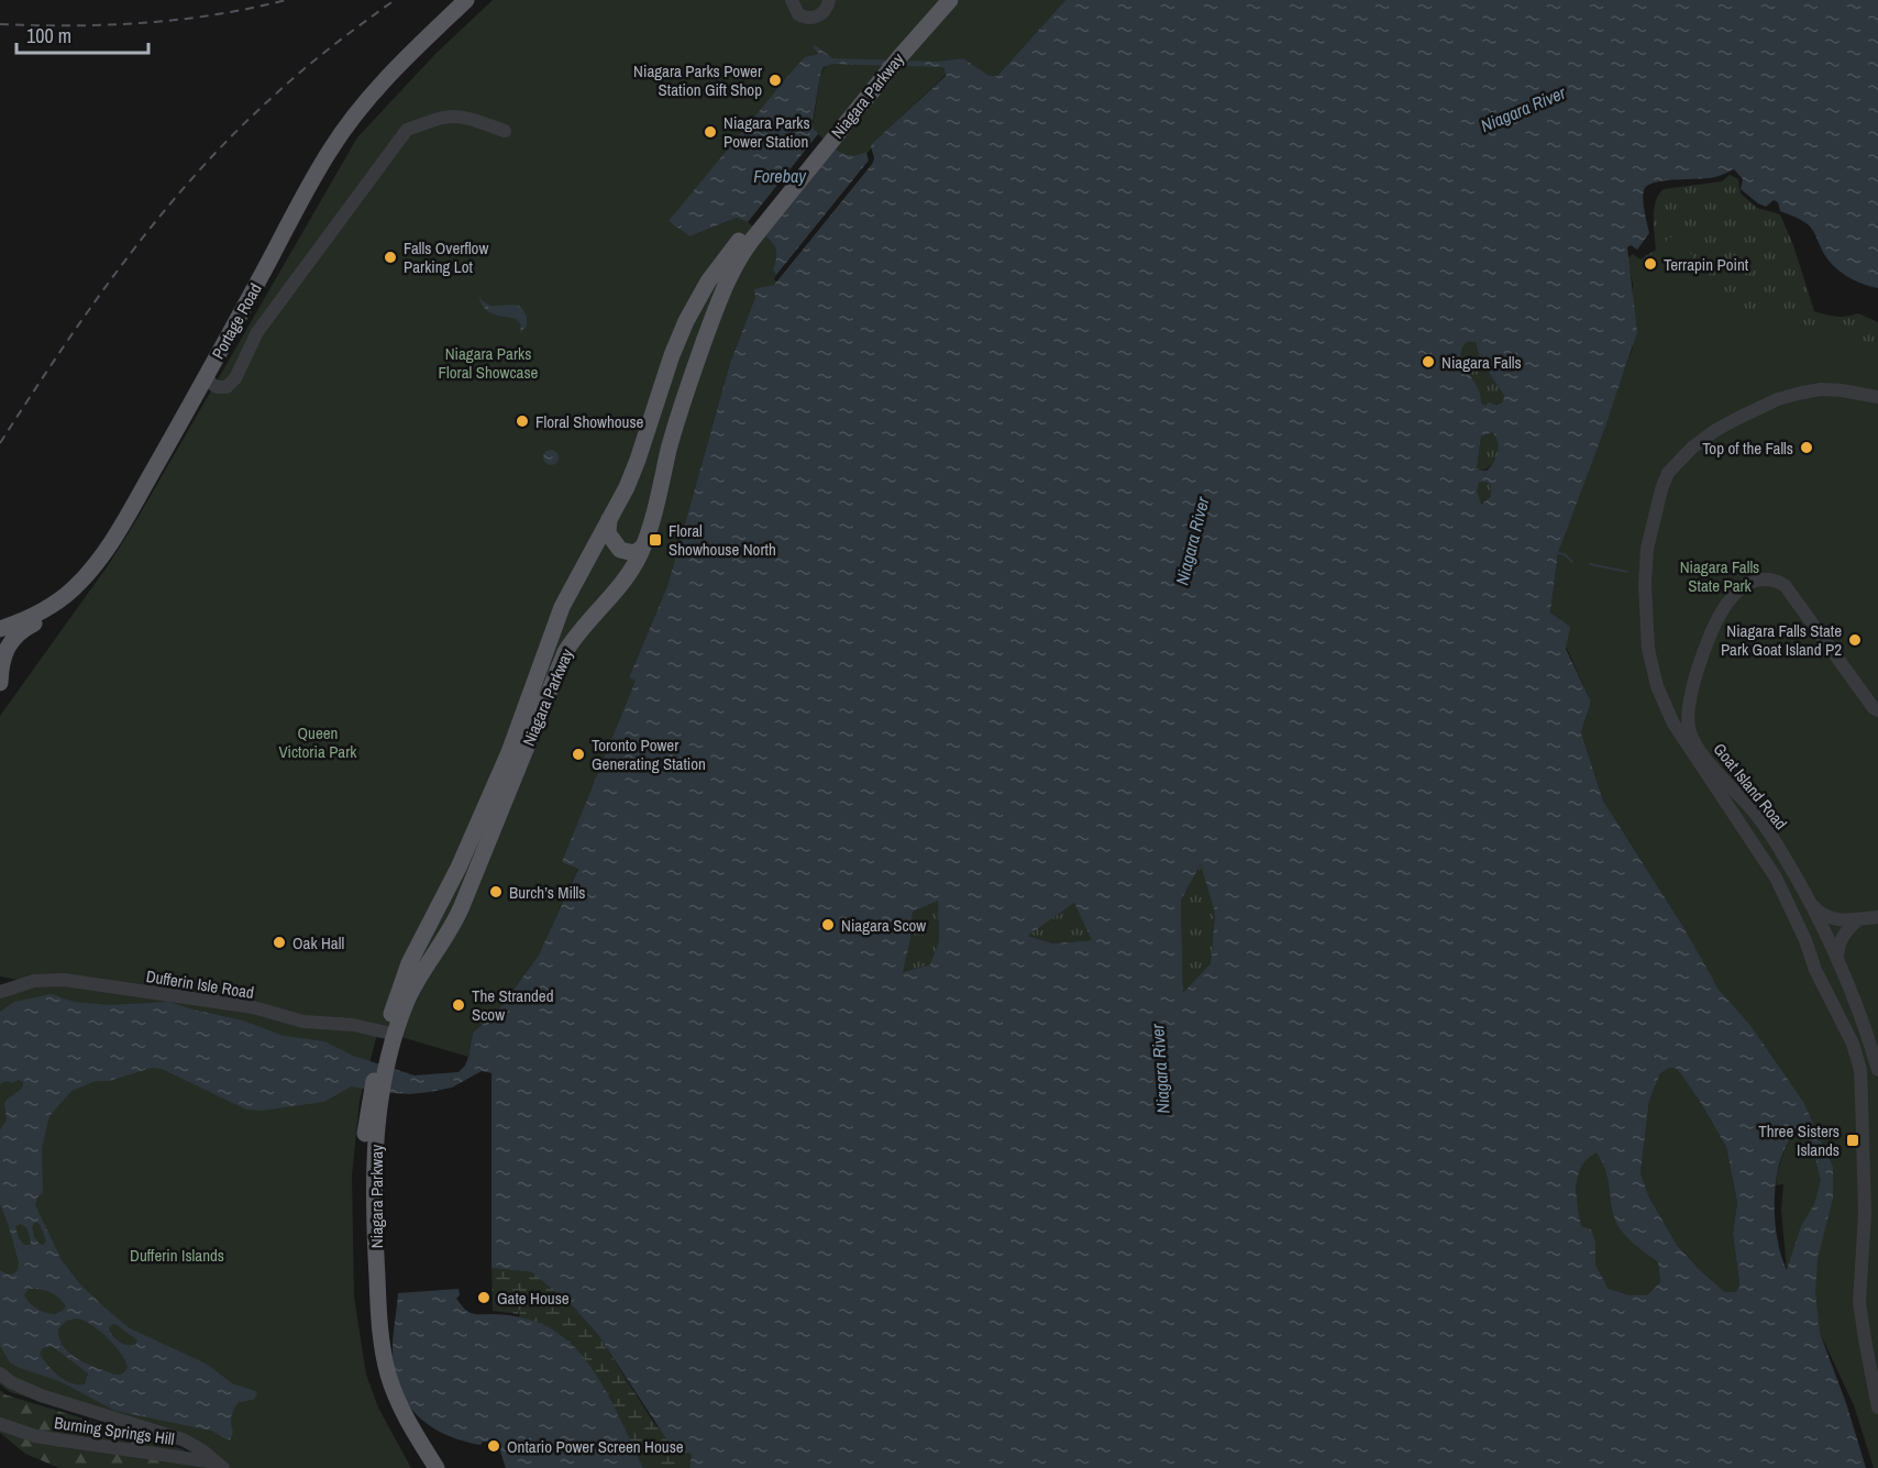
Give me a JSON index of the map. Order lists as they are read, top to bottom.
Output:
{
  "streets": {
    "main road": ["Niagara Parkway", "Portage Road"],
    "street": ["Goat Island Road", "Dufferin Isle Road", "Burning Springs Hill"]
  },
  "crossings": [
    ["Niagara Parkway", "Dufferin Isle Road"]
  ],
  "water": ["Niagara River", "Forebay"],
  "parks": [
    "Niagara Parks Floral Showcase",
    "Niagara Falls State Park",
    "Queen Victoria Park",
    "Dufferin Islands"
  ],
  "places": {
    "other": [
      "Niagara Parks Power Station Gift Shop",
      "Niagara Parks Power Station",
      "Falls Overflow Parking Lot",
      "Terrapin Point",
      "Niagara Falls",
      "Floral Showhouse",
      "Top of the Falls",
      "Niagara Falls State Park Goat Island P2",
      "Toronto Power Generating Station",
      "Burch’s Mills",
      "Niagara Scow",
      "Oak Hall",
      "The Stranded Scow",
      "Gate House",
      "Ontario Power Screen House"
    ],
    "transit": ["Floral Showhouse North", "Three Sisters Islands"]
  },
  "scale_bar": "100 m"
}
